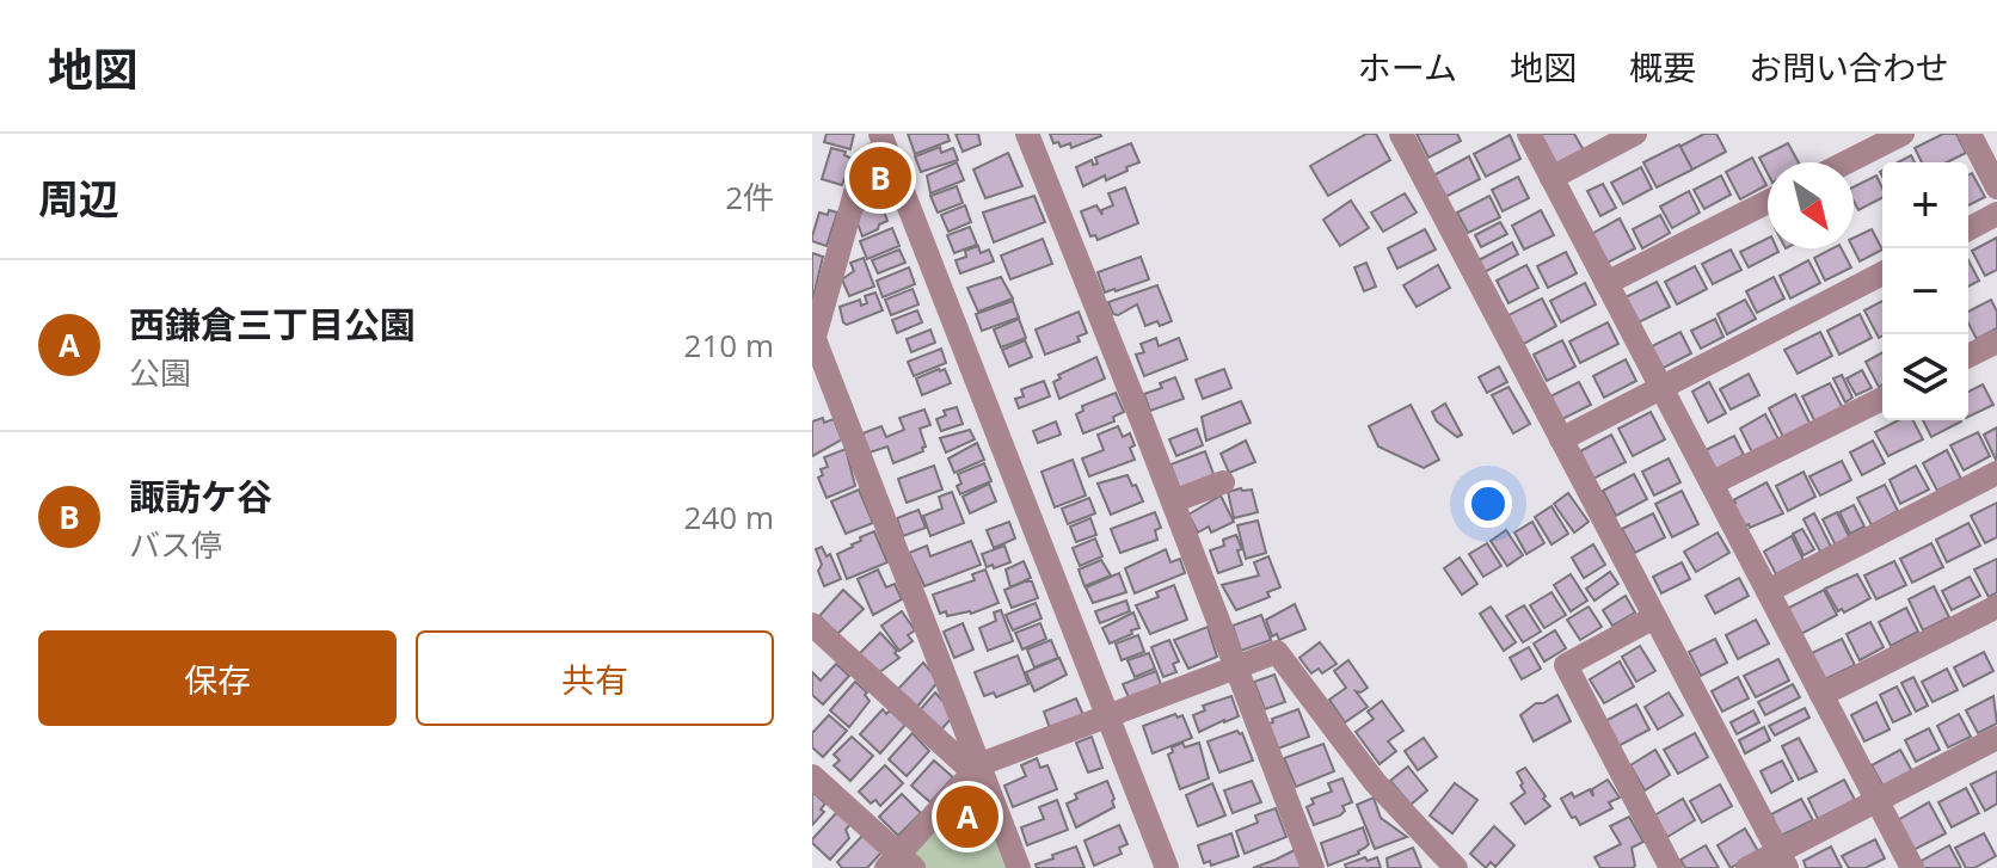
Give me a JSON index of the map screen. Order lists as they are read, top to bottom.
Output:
{
  "north": "bottom right",
  "page": {
    "header": "地図",
    "nav": [
      "ホーム",
      "地図",
      "概要",
      "お問い合わせ"
    ],
    "heading": ["周辺", "2件"],
    "pins": ["B", "A"],
    "map_buttons": ["+", "−"],
    "list": [
      {
        "mark": "A",
        "name": "西鎌倉三丁目公園",
        "note": "公園",
        "value": "210 m"
      },
      {
        "mark": "B",
        "name": "諏訪ケ谷",
        "note": "バス停",
        "value": "240 m"
      }
    ],
    "buttons": ["保存", "共有"]
  }
}
